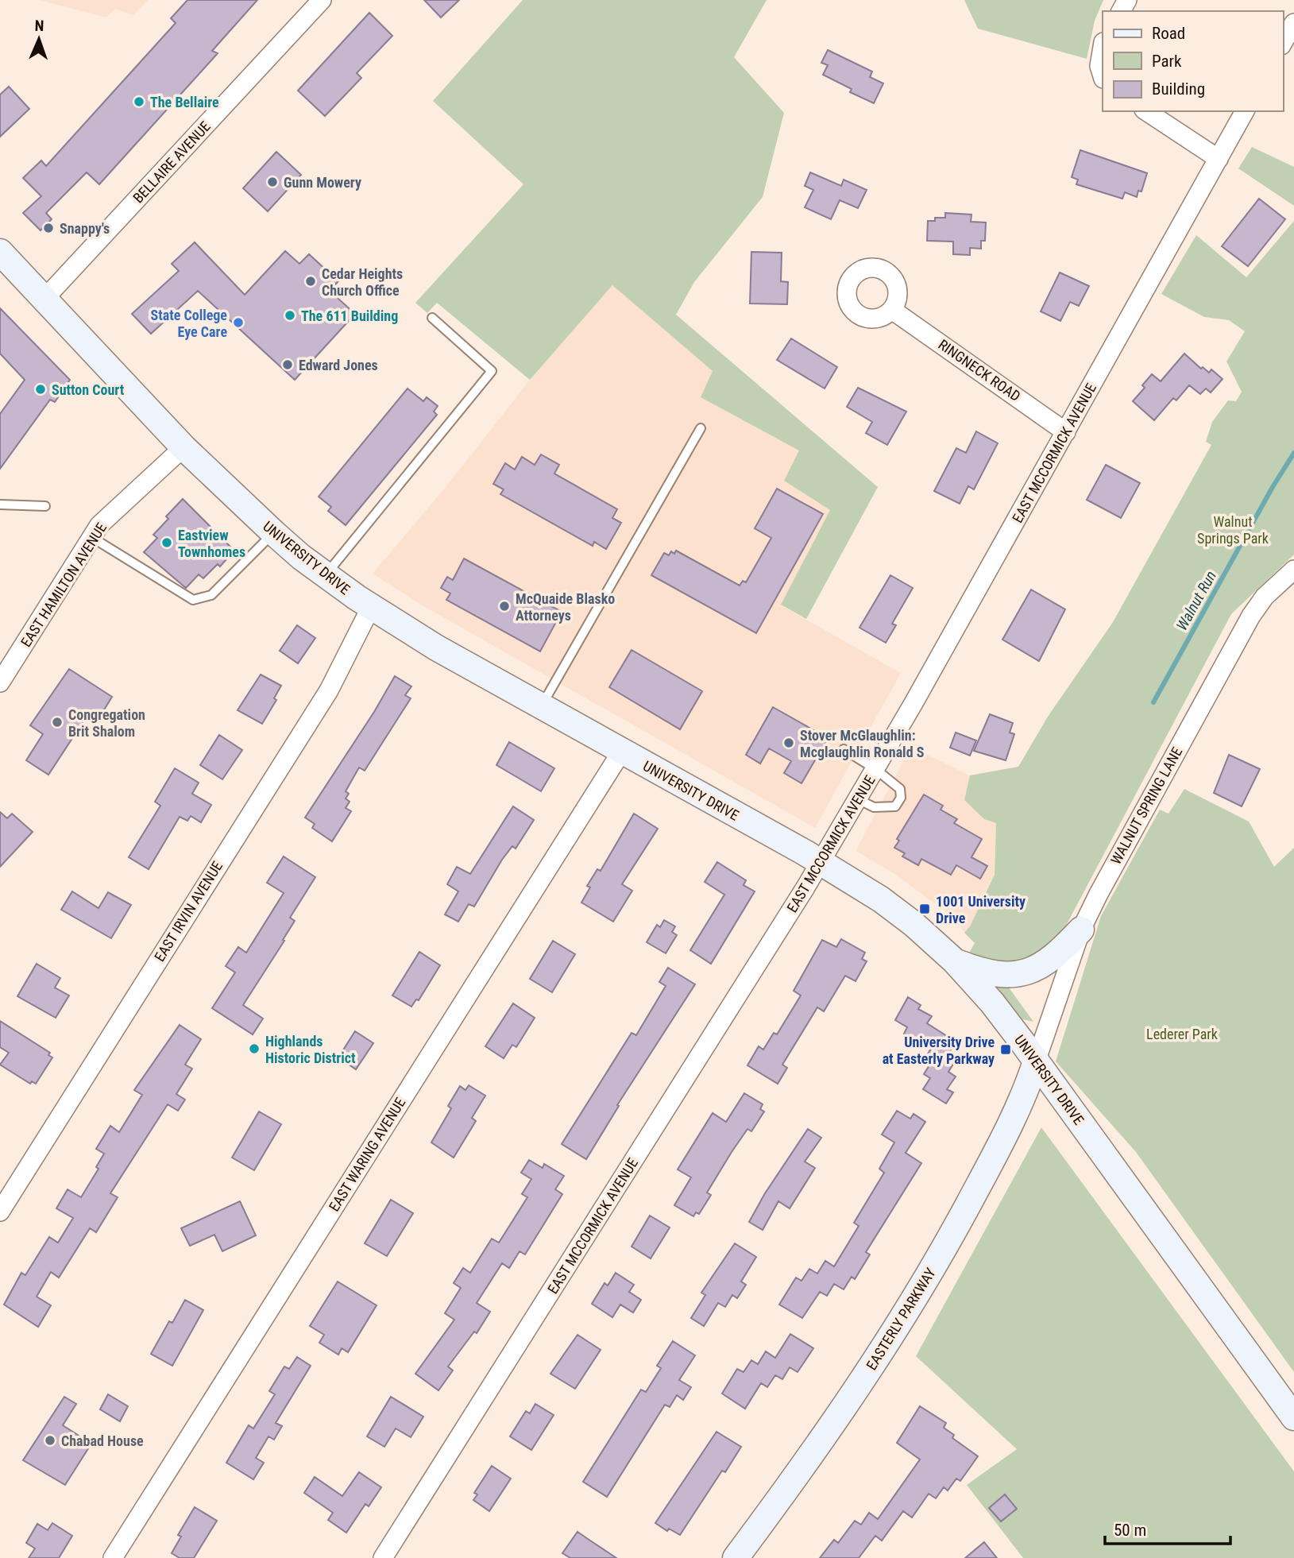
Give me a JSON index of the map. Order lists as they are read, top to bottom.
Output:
{
  "streets": {
    "main road": ["UNIVERSITY DRIVE", "EASTERLY PARKWAY"],
    "street": [
      "BELLAIRE AVENUE",
      "RINGNECK ROAD",
      "EAST MCCORMICK AVENUE",
      "EAST HAMILTON AVENUE",
      "WALNUT SPRING LANE",
      "EAST IRVIN AVENUE",
      "EAST WARING AVENUE"
    ]
  },
  "crossings": [
    ["BELLAIRE AVENUE", "UNIVERSITY DRIVE"],
    ["RINGNECK ROAD", "EAST MCCORMICK AVENUE"],
    ["EAST MCCORMICK AVENUE", "UNIVERSITY DRIVE"],
    ["UNIVERSITY DRIVE", "EAST HAMILTON AVENUE"],
    ["UNIVERSITY DRIVE", "WALNUT SPRING LANE"],
    ["UNIVERSITY DRIVE", "EAST IRVIN AVENUE"],
    ["UNIVERSITY DRIVE", "EAST WARING AVENUE"],
    ["UNIVERSITY DRIVE", "EASTERLY PARKWAY"],
    ["WALNUT SPRING LANE", "EASTERLY PARKWAY"]
  ],
  "water": ["Walnut Run"],
  "parks": ["Walnut Springs Park", "Lederer Park"],
  "places": {
    "other": [
      "The Bellaire",
      "Gunn Mowery",
      "Snappy's",
      "Cedar Heights Church Office",
      "The 611 Building",
      "State College Eye Care",
      "Edward Jones",
      "Sutton Court",
      "Eastview Townhomes",
      "McQuaide Blasko Attorneys",
      "Congregation Brit Shalom",
      "Stover McGlaughlin: Mcglaughlin Ronald S",
      "Highlands Historic District",
      "Chabad House"
    ],
    "transit": ["1001 University Drive", "University Drive at Easterly Parkway"]
  },
  "legend": ["Road", "Park", "Building"],
  "scale_bar": "50 m",
  "north": "top"
}
